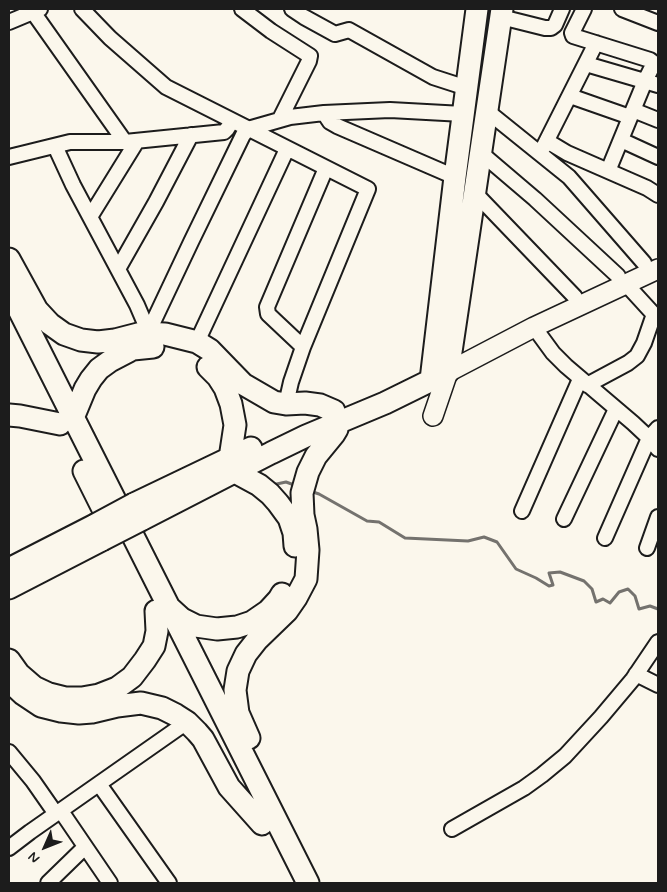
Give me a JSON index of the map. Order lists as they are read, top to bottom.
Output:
{
  "north": "bottom left"
}
